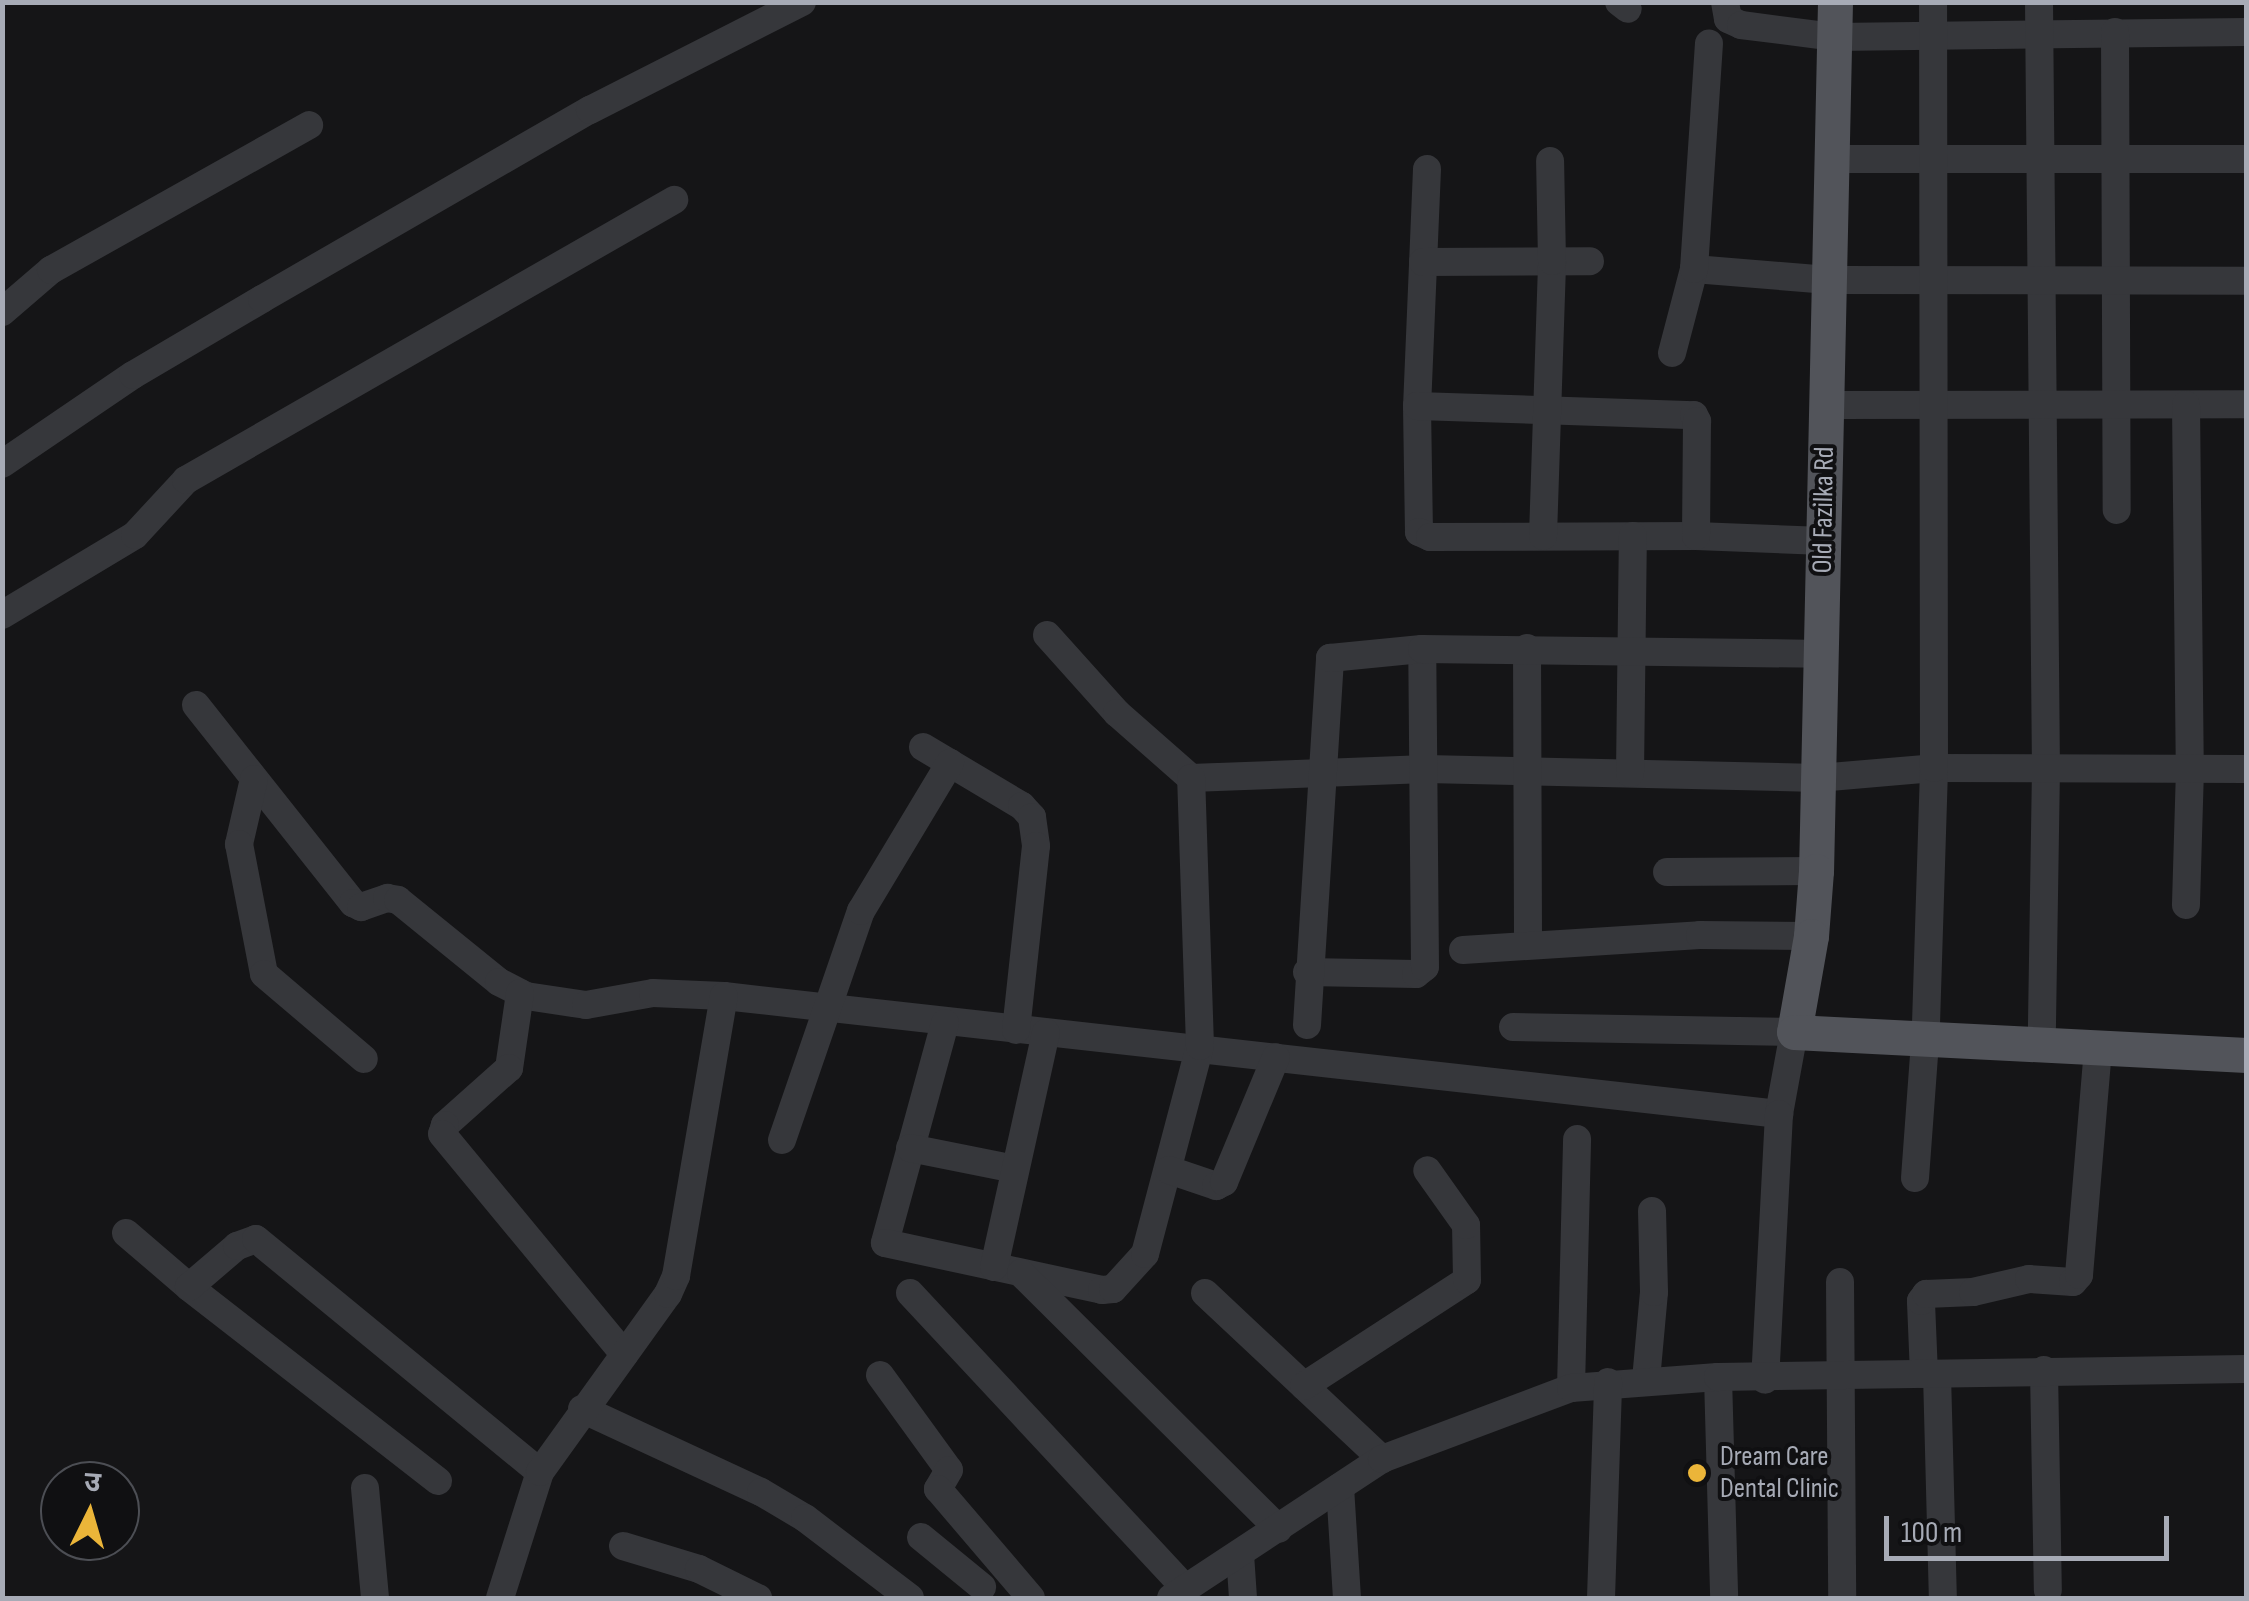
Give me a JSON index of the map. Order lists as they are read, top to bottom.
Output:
{
  "streets": {
    "main road": ["Old Fazilka Rd"]
  },
  "places": ["Dream Care Dental Clinic"],
  "scale_bar": "100 m",
  "north": "top"
}
